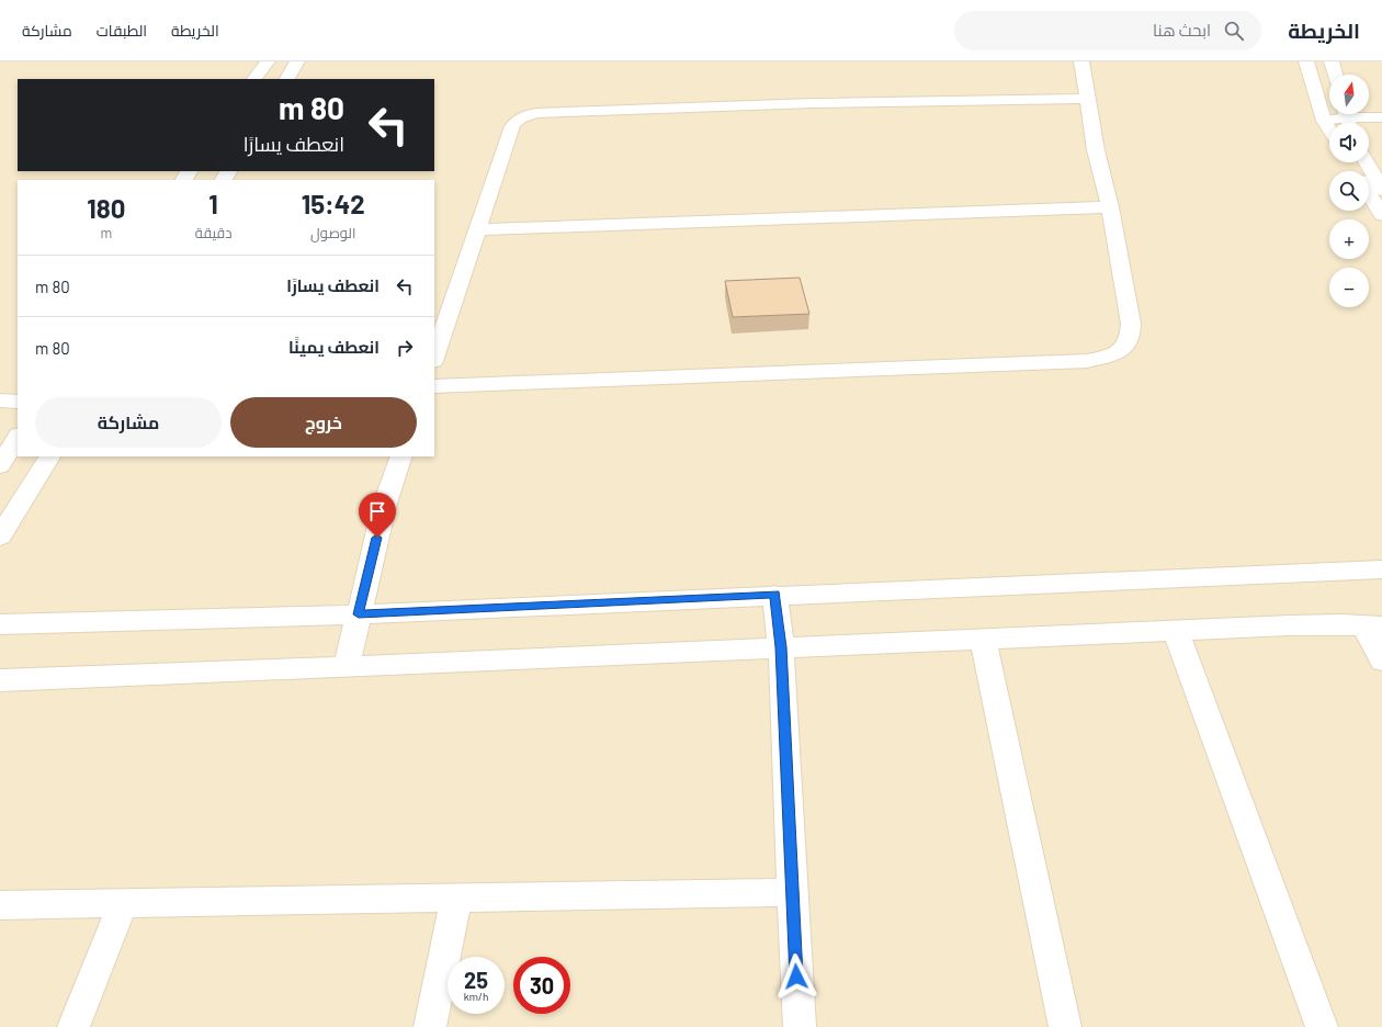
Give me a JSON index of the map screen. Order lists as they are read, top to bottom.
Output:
{
  "north": "top",
  "page": {
    "header": "الخريطة",
    "search": "ابحث هنا",
    "nav": ["الخريطة", "الطبقات", "مشاركة"],
    "map_buttons": ["+", "−"],
    "turn": ["80 m", "انعطف يسارًا"],
    "eta": [
      "15:42",
      "الوصول",
      "1",
      "دقيقة",
      "180",
      "m"
    ],
    "list": [
      {
        "name": "انعطف يسارًا",
        "value": "80 m"
      },
      {
        "name": "انعطف يمينًا",
        "value": "80 m"
      }
    ],
    "buttons": ["خروج", "مشاركة"],
    "speed": "25 km/h",
    "limit": "30"
  }
}
